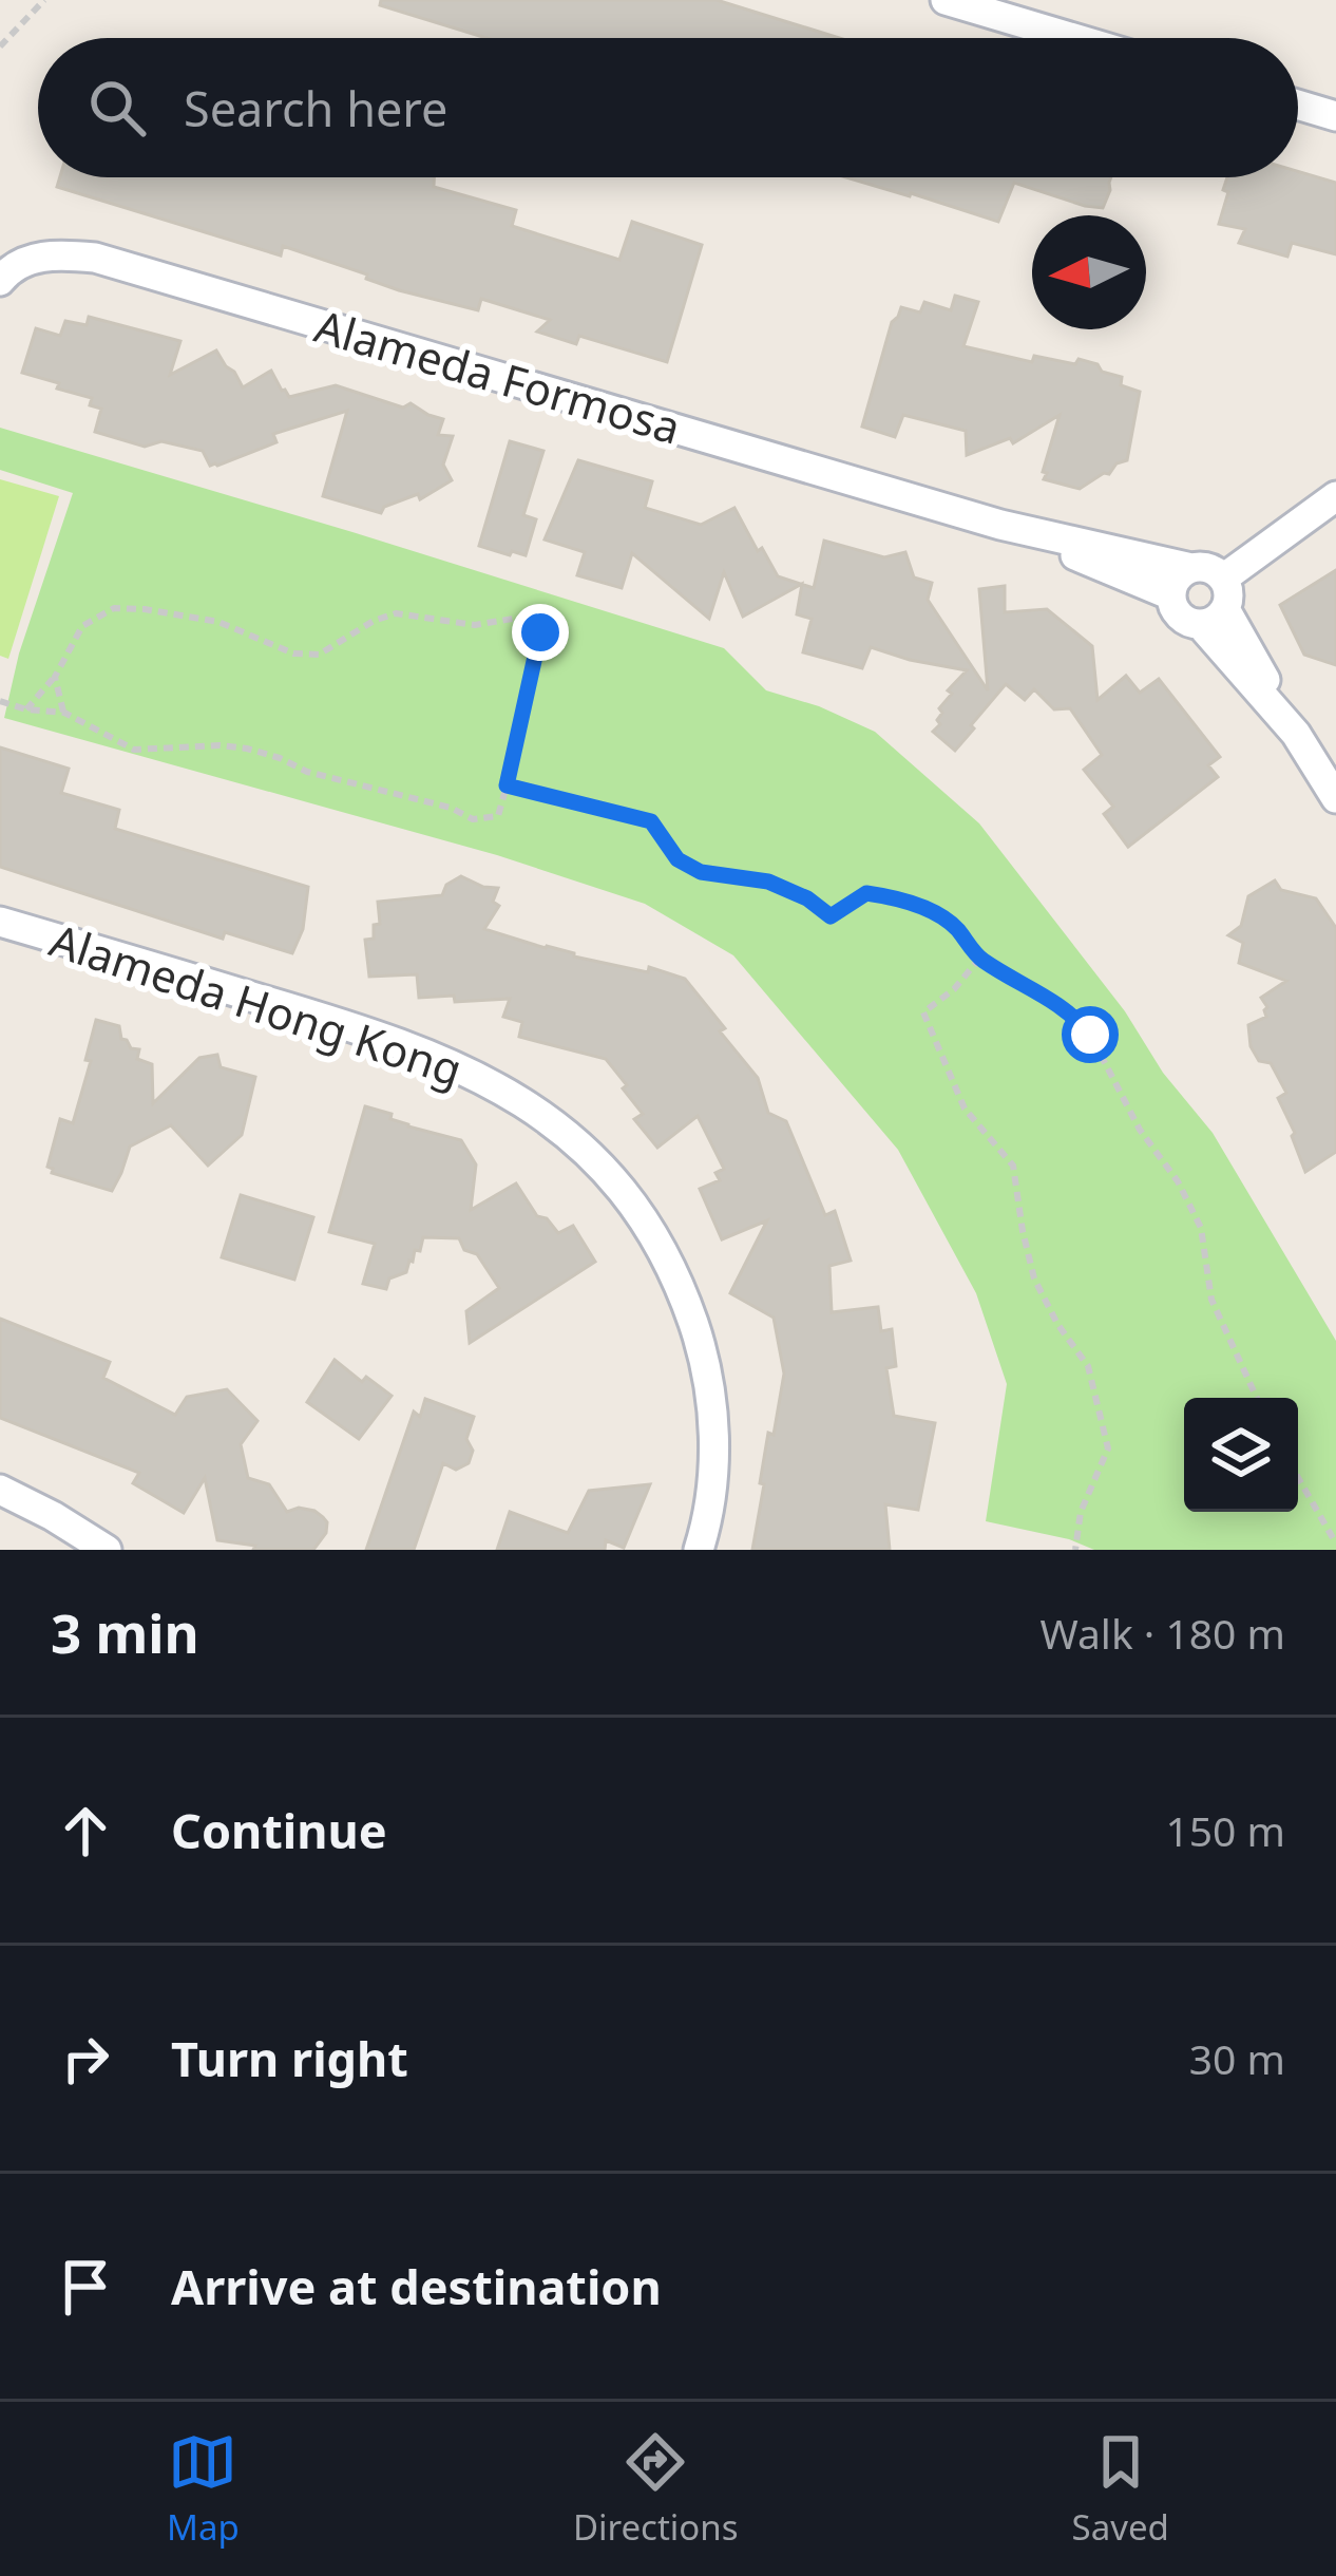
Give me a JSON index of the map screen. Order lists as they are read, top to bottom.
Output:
{
  "streets": {
    "street": ["Alameda Formosa", "Alameda Hong Kong"]
  },
  "north": "left",
  "page": {
    "search": "Search here",
    "heading": ["3 min", "Walk · 180 m"],
    "list": [
      ["Continue", "150 m"],
      ["Turn right", "30 m"],
      "Arrive at destination"
    ],
    "nav": ["Map", "Directions", "Saved"]
  }
}
